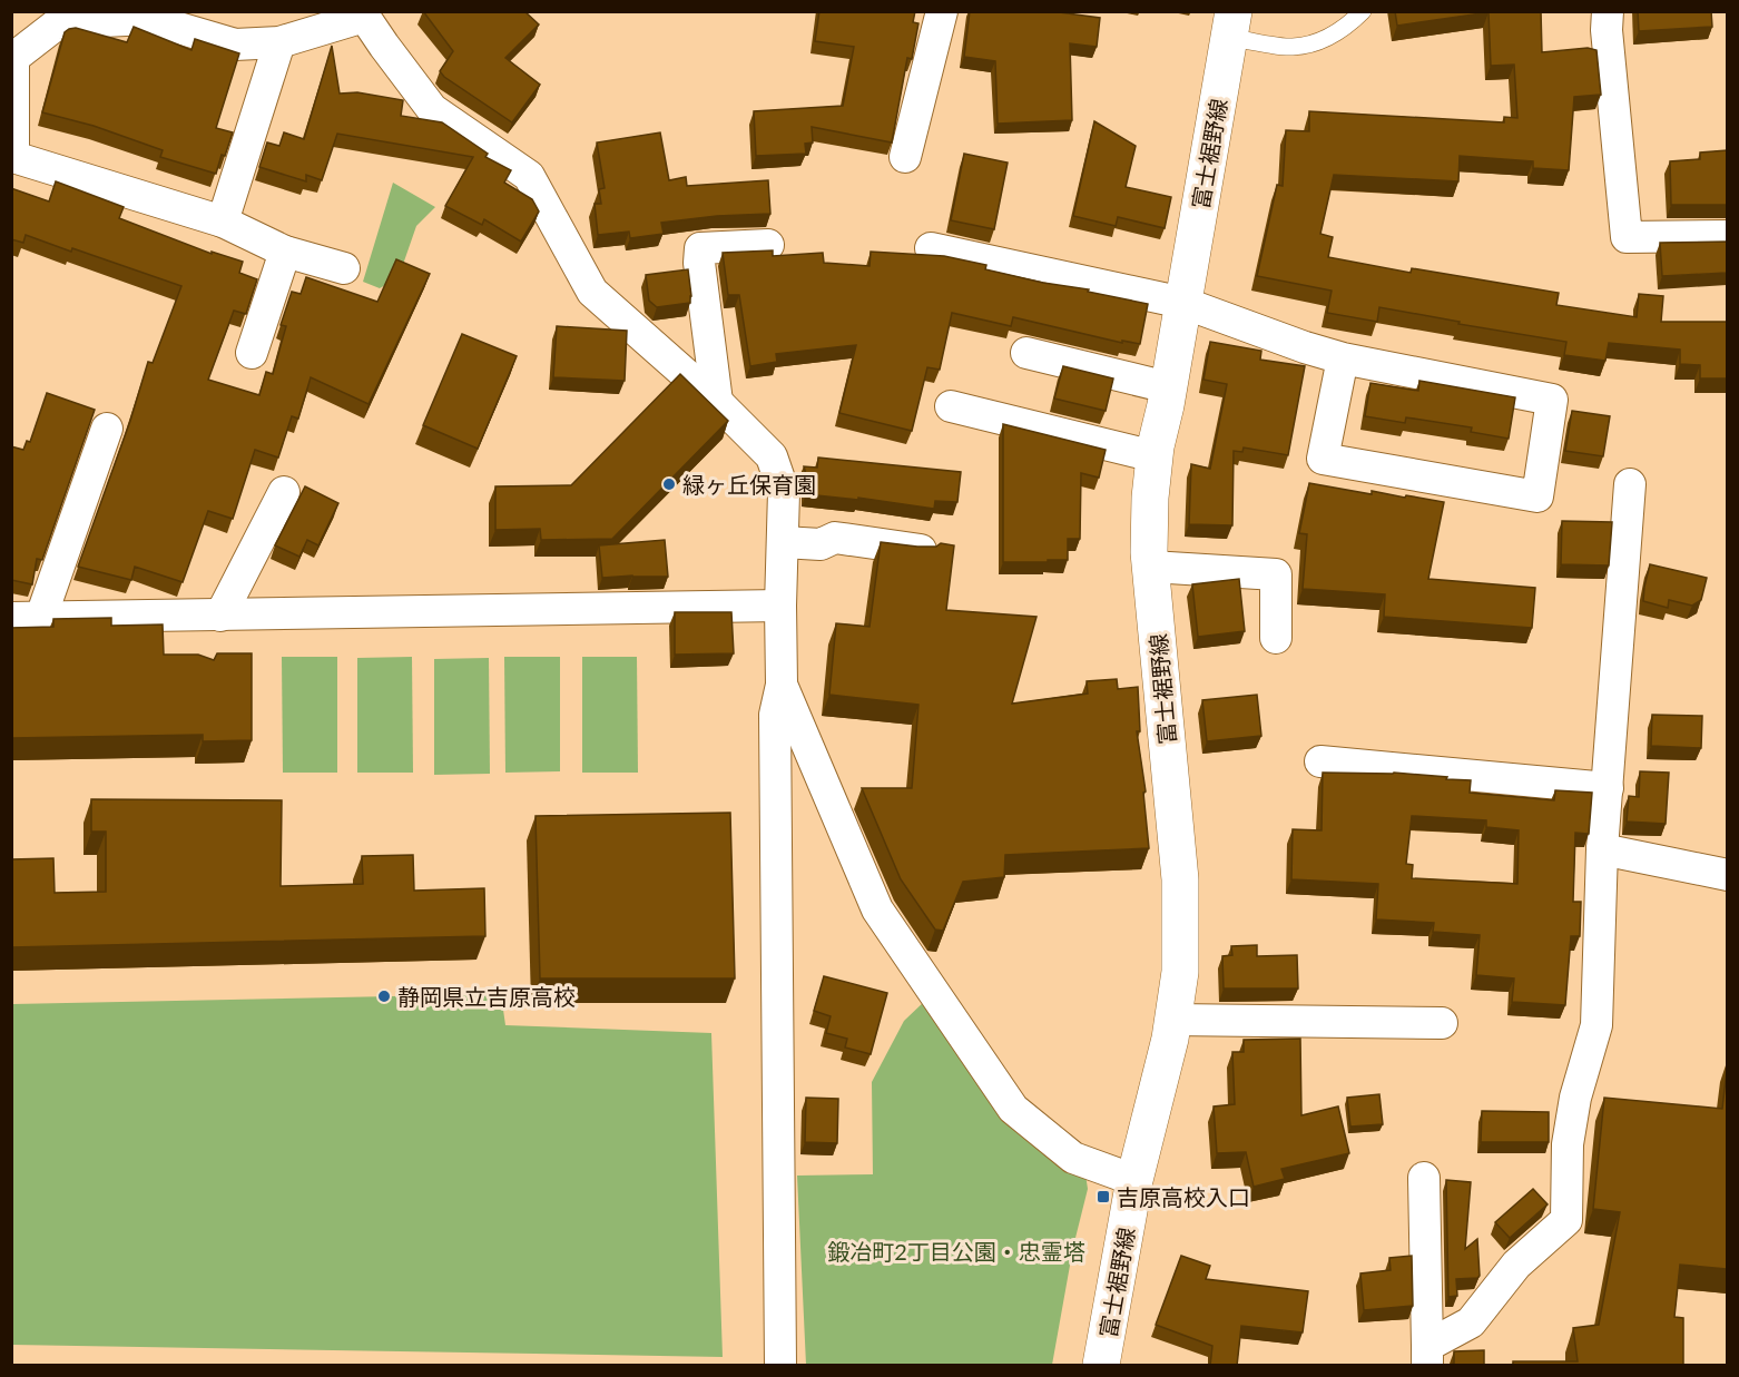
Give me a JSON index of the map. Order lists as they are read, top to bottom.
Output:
{
  "streets": {
    "main road": ["富士裾野線"]
  },
  "parks": ["鍛冶町2丁目公園・忠霊塔"],
  "places": {
    "other": ["緑ヶ丘保育園", "静岡県立吉原高校"],
    "transit": ["吉原高校入口"]
  }
}
